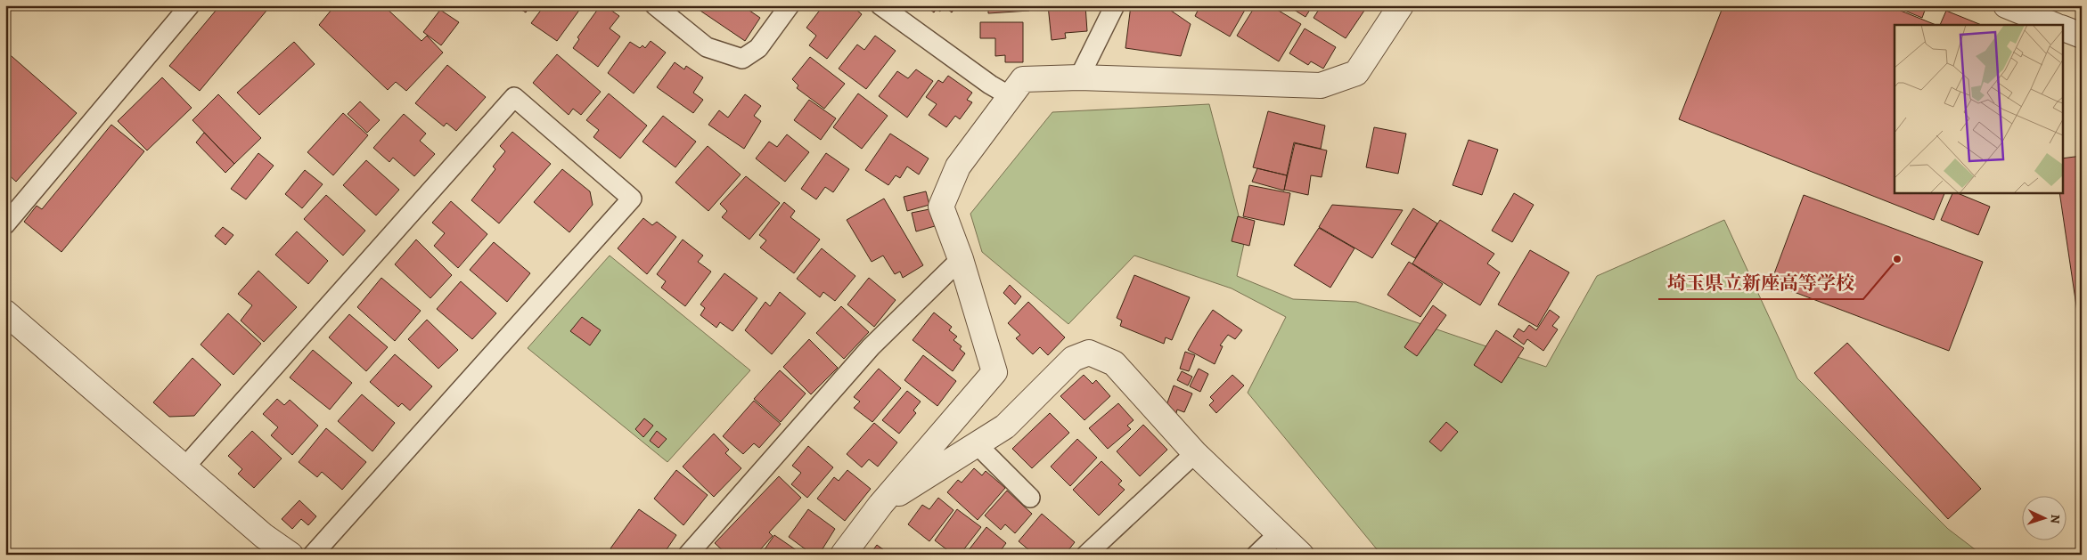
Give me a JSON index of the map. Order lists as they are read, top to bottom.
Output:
{
  "places": ["埼玉県立新座高等学校"],
  "north": "right"
}
